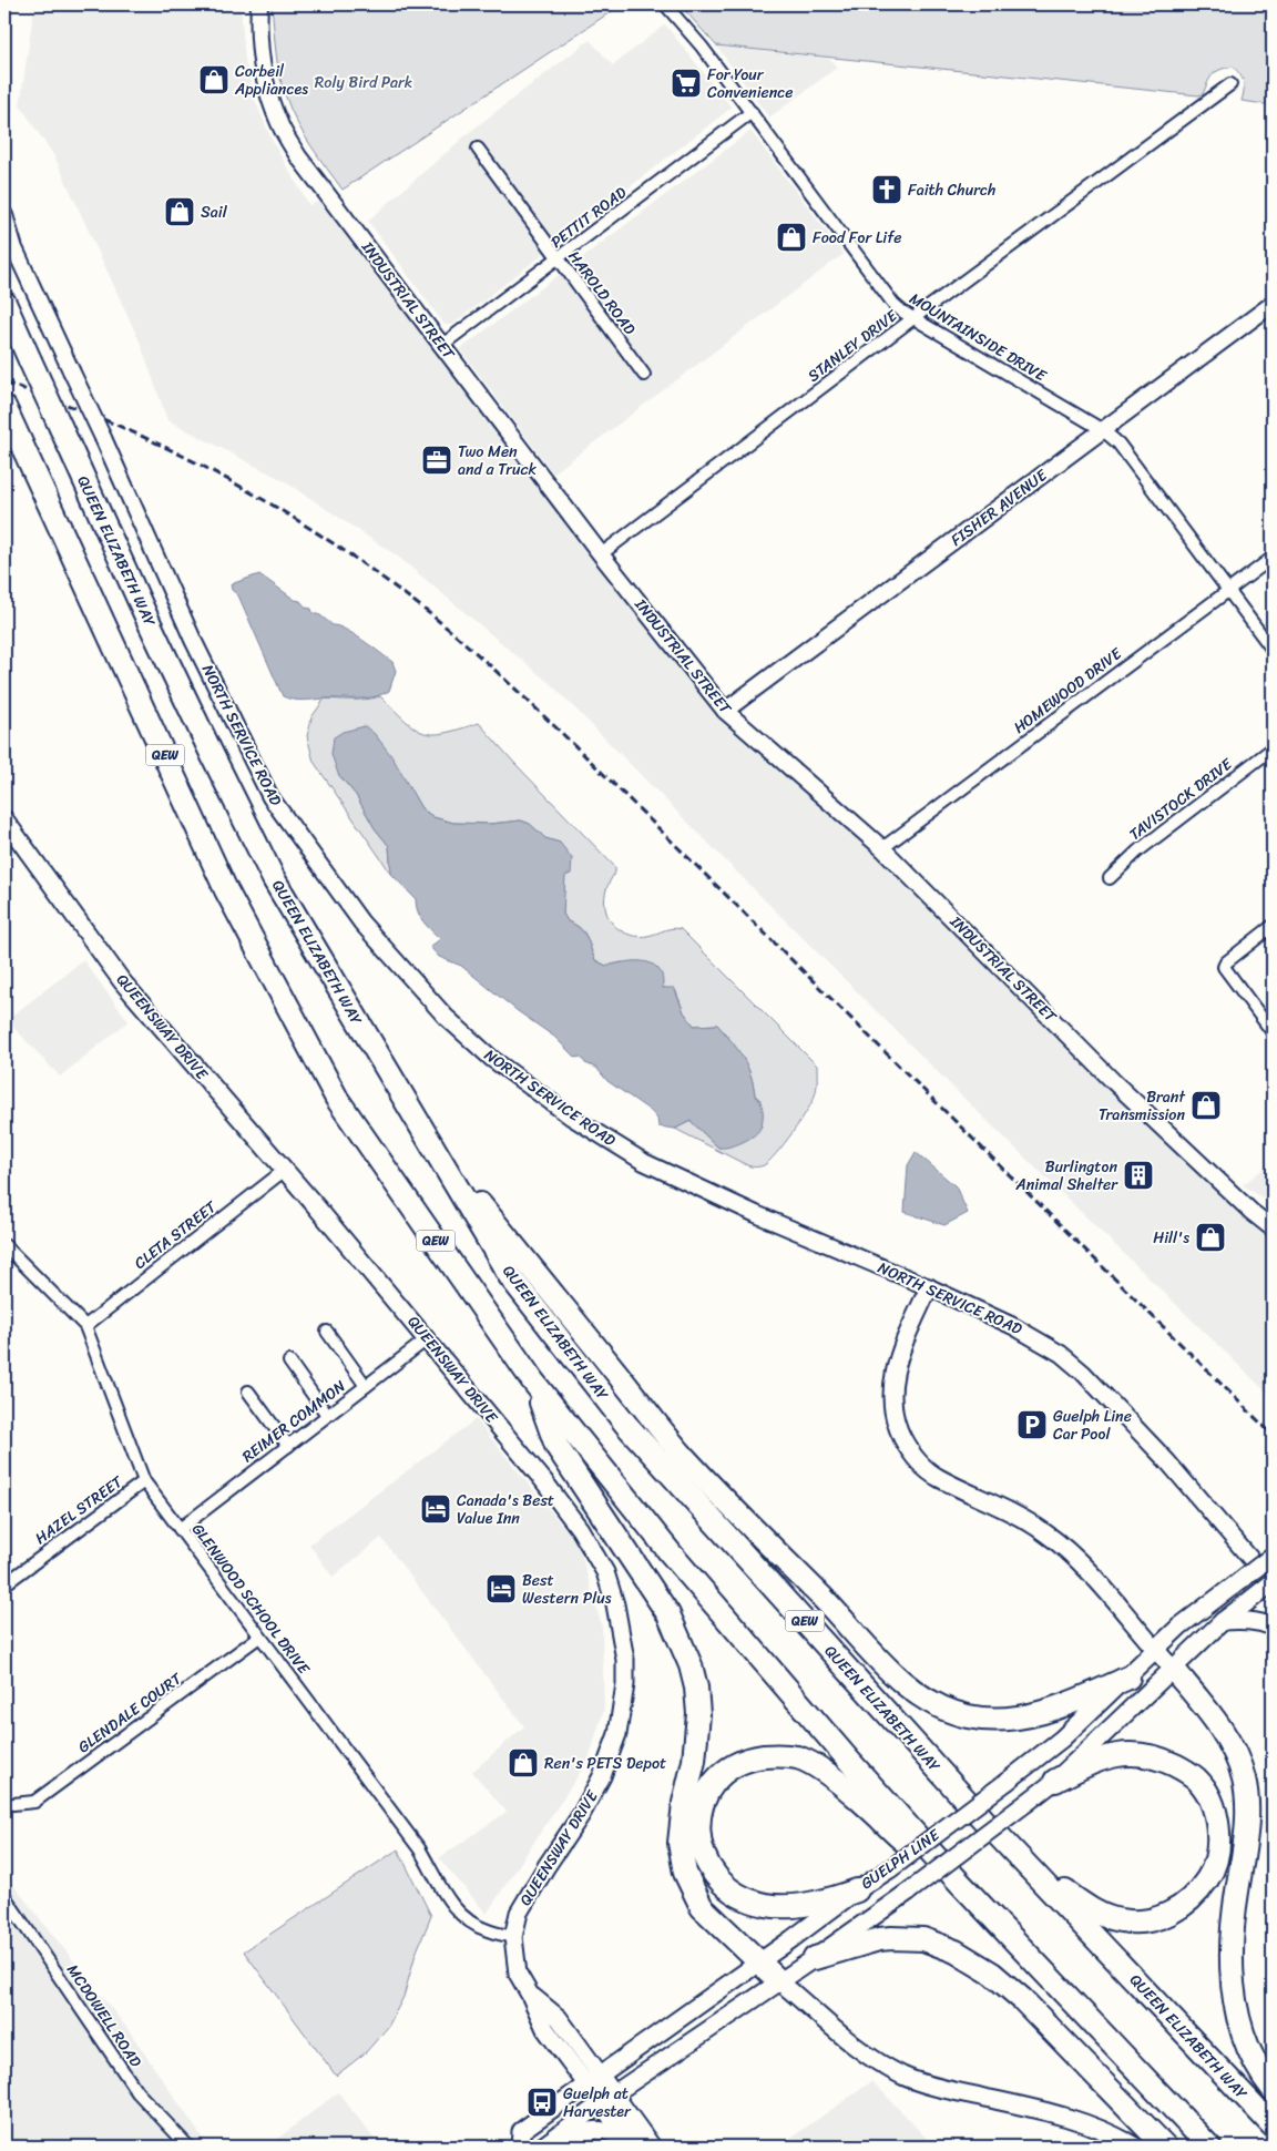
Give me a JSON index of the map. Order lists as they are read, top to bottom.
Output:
{
  "streets": {
    "highway": ["QUEEN ELIZABETH WAY", "QEW"],
    "main road": ["QUEENSWAY DRIVE", "GUELPH LINE"],
    "street": [
      "PETTIT ROAD",
      "HAROLD ROAD",
      "INDUSTRIAL STREET",
      "MOUNTAINSIDE DRIVE",
      "STANLEY DRIVE",
      "FISHER AVENUE",
      "HOMEWOOD DRIVE",
      "NORTH SERVICE ROAD",
      "TAVISTOCK DRIVE",
      "CLETA STREET",
      "REIMER COMMON",
      "HAZEL STREET",
      "GLENWOOD SCHOOL DRIVE",
      "GLENDALE COURT",
      "MCDOWELL ROAD"
    ]
  },
  "crossings": [
    ["PETTIT ROAD", "HAROLD ROAD"],
    ["PETTIT ROAD", "INDUSTRIAL STREET"],
    ["PETTIT ROAD", "MOUNTAINSIDE DRIVE"],
    ["INDUSTRIAL STREET", "STANLEY DRIVE"],
    ["INDUSTRIAL STREET", "FISHER AVENUE"],
    ["INDUSTRIAL STREET", "HOMEWOOD DRIVE"],
    ["MOUNTAINSIDE DRIVE", "STANLEY DRIVE"],
    ["MOUNTAINSIDE DRIVE", "FISHER AVENUE"],
    ["MOUNTAINSIDE DRIVE", "HOMEWOOD DRIVE"],
    ["NORTH SERVICE ROAD", "GUELPH LINE"],
    ["QUEENSWAY DRIVE", "CLETA STREET"],
    ["QUEENSWAY DRIVE", "REIMER COMMON"],
    ["QUEENSWAY DRIVE", "GLENWOOD SCHOOL DRIVE"],
    ["QUEENSWAY DRIVE", "GUELPH LINE"],
    ["CLETA STREET", "GLENWOOD SCHOOL DRIVE"],
    ["REIMER COMMON", "GLENWOOD SCHOOL DRIVE"],
    ["HAZEL STREET", "GLENWOOD SCHOOL DRIVE"],
    ["GLENWOOD SCHOOL DRIVE", "GLENDALE COURT"]
  ],
  "parks": ["Roly Bird Park"],
  "places": {
    "shop": [
      "Corbeil Appliances",
      "Sail",
      "Food For Life",
      "Brant Transmission",
      "Hill's",
      "Ren's PETS Depot"
    ],
    "supermarket": ["For Your Convenience"],
    "church": ["Faith Church"],
    "office": ["Two Men and a Truck"],
    "building": ["Burlington Animal Shelter"],
    "parking": ["Guelph Line Car Pool"],
    "hotel": ["Canada's Best Value Inn", "Best Western Plus"],
    "bus stop": ["Guelph at Harvester"]
  }
}
